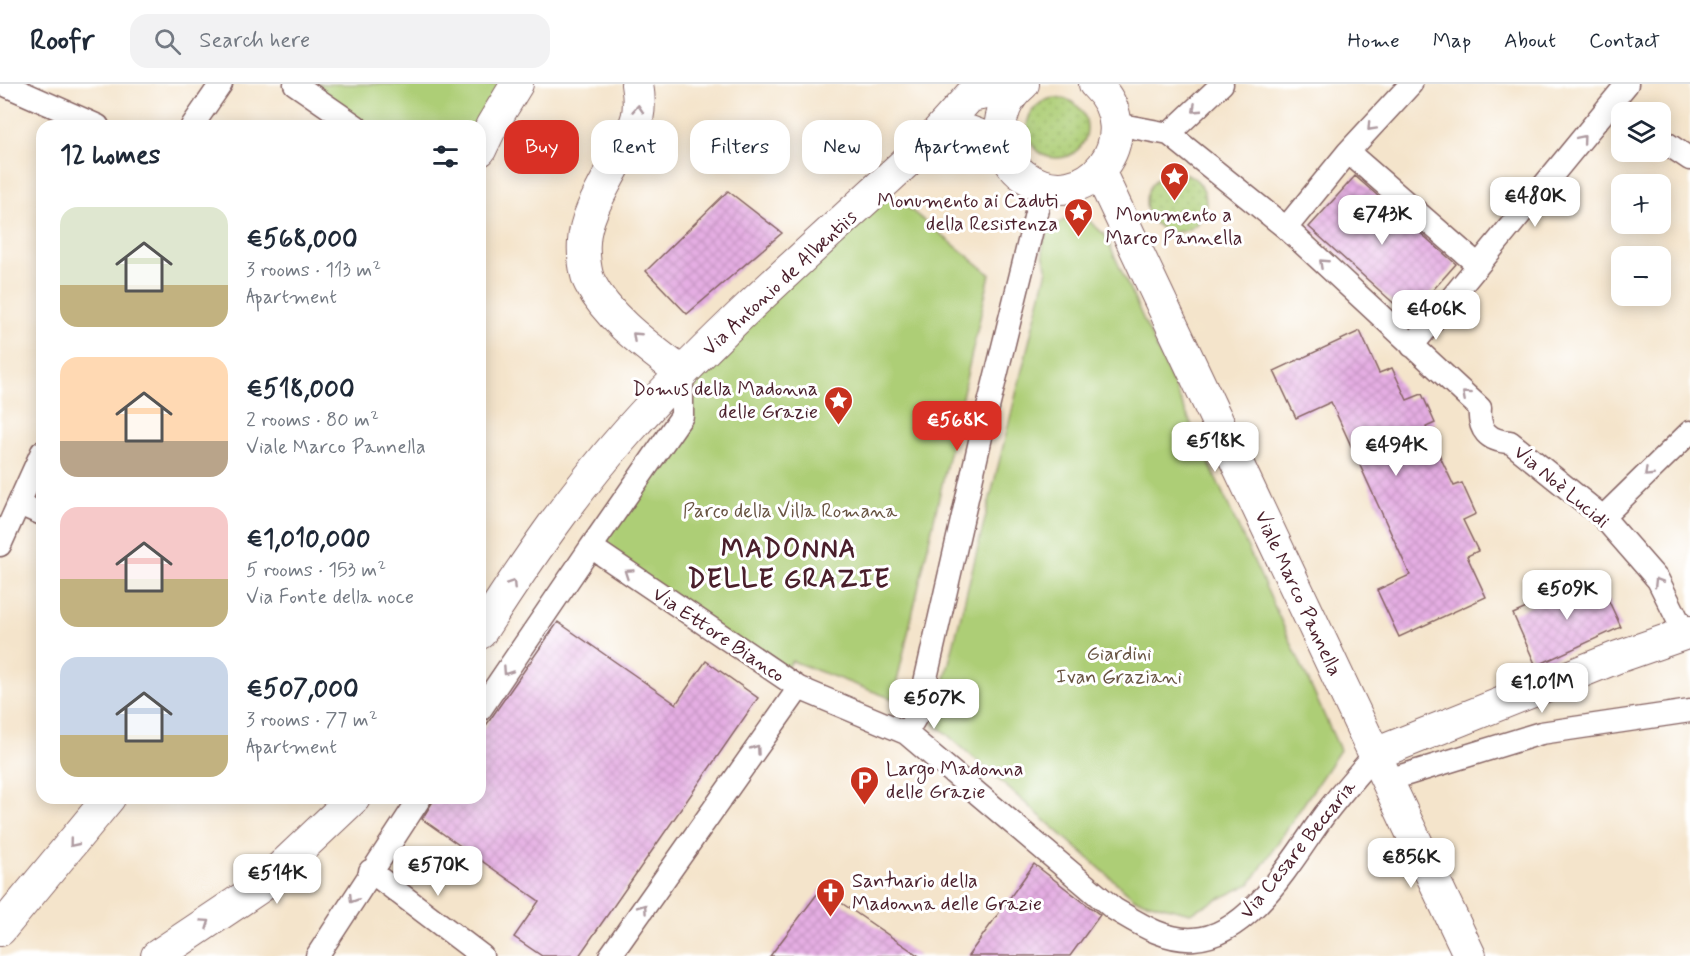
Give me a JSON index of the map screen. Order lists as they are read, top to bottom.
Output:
{
  "streets": {
    "main road": ["Via Antonio de Albentiis", "Viale Marco Pannella"],
    "street": ["Via Noè Lucidi", "Via Ettore Bianco", "Via Cesare Beccaria"]
  },
  "crossings": [
    ["Viale Marco Pannella", "Via Cesare Beccaria"],
    ["Via Ettore Bianco", "Via Cesare Beccaria"]
  ],
  "one_way": ["Via Antonio de Albentiis", "Via Noè Lucidi"],
  "districts": ["MADONNA DELLE GRAZIE"],
  "parks": ["Parco della Villa Romana", "Giardini Ivan Graziani"],
  "places": {
    "place": ["Monumento a Marco Pannella", "Monumento ai Caduti della Resistenza", "Domus della Madonna delle Grazie"],
    "parking": ["Largo Madonna delle Grazie"],
    "church": ["Santuario della Madonna delle Grazie"]
  },
  "page": {
    "header": "Roofr",
    "search": "Search here",
    "nav": [
      "Home",
      "Map",
      "About",
      "Contact"
    ],
    "map_buttons": ["+", "−"],
    "chip": [
      "Buy",
      "Rent",
      "Filters",
      "New",
      "Apartment"
    ],
    "heading": "12 homes",
    "price": [
      "€480K",
      "€743K",
      "€406K",
      "€568K",
      "€518K",
      "€494K",
      "€509K",
      "€1.01M",
      "€507K",
      "€856K",
      "€570K",
      "€514K"
    ],
    "list": [
      {
        "name": "€568,000",
        "note": "3 rooms · 113 m² · Apartment"
      },
      {
        "name": "€518,000",
        "note": "2 rooms · 80 m² · Viale Marco Pannella"
      },
      {
        "name": "€1,010,000",
        "note": "5 rooms · 153 m² · Via Fonte della noce"
      },
      {
        "name": "€507,000",
        "note": "3 rooms · 77 m² · Apartment"
      }
    ]
  }
}
